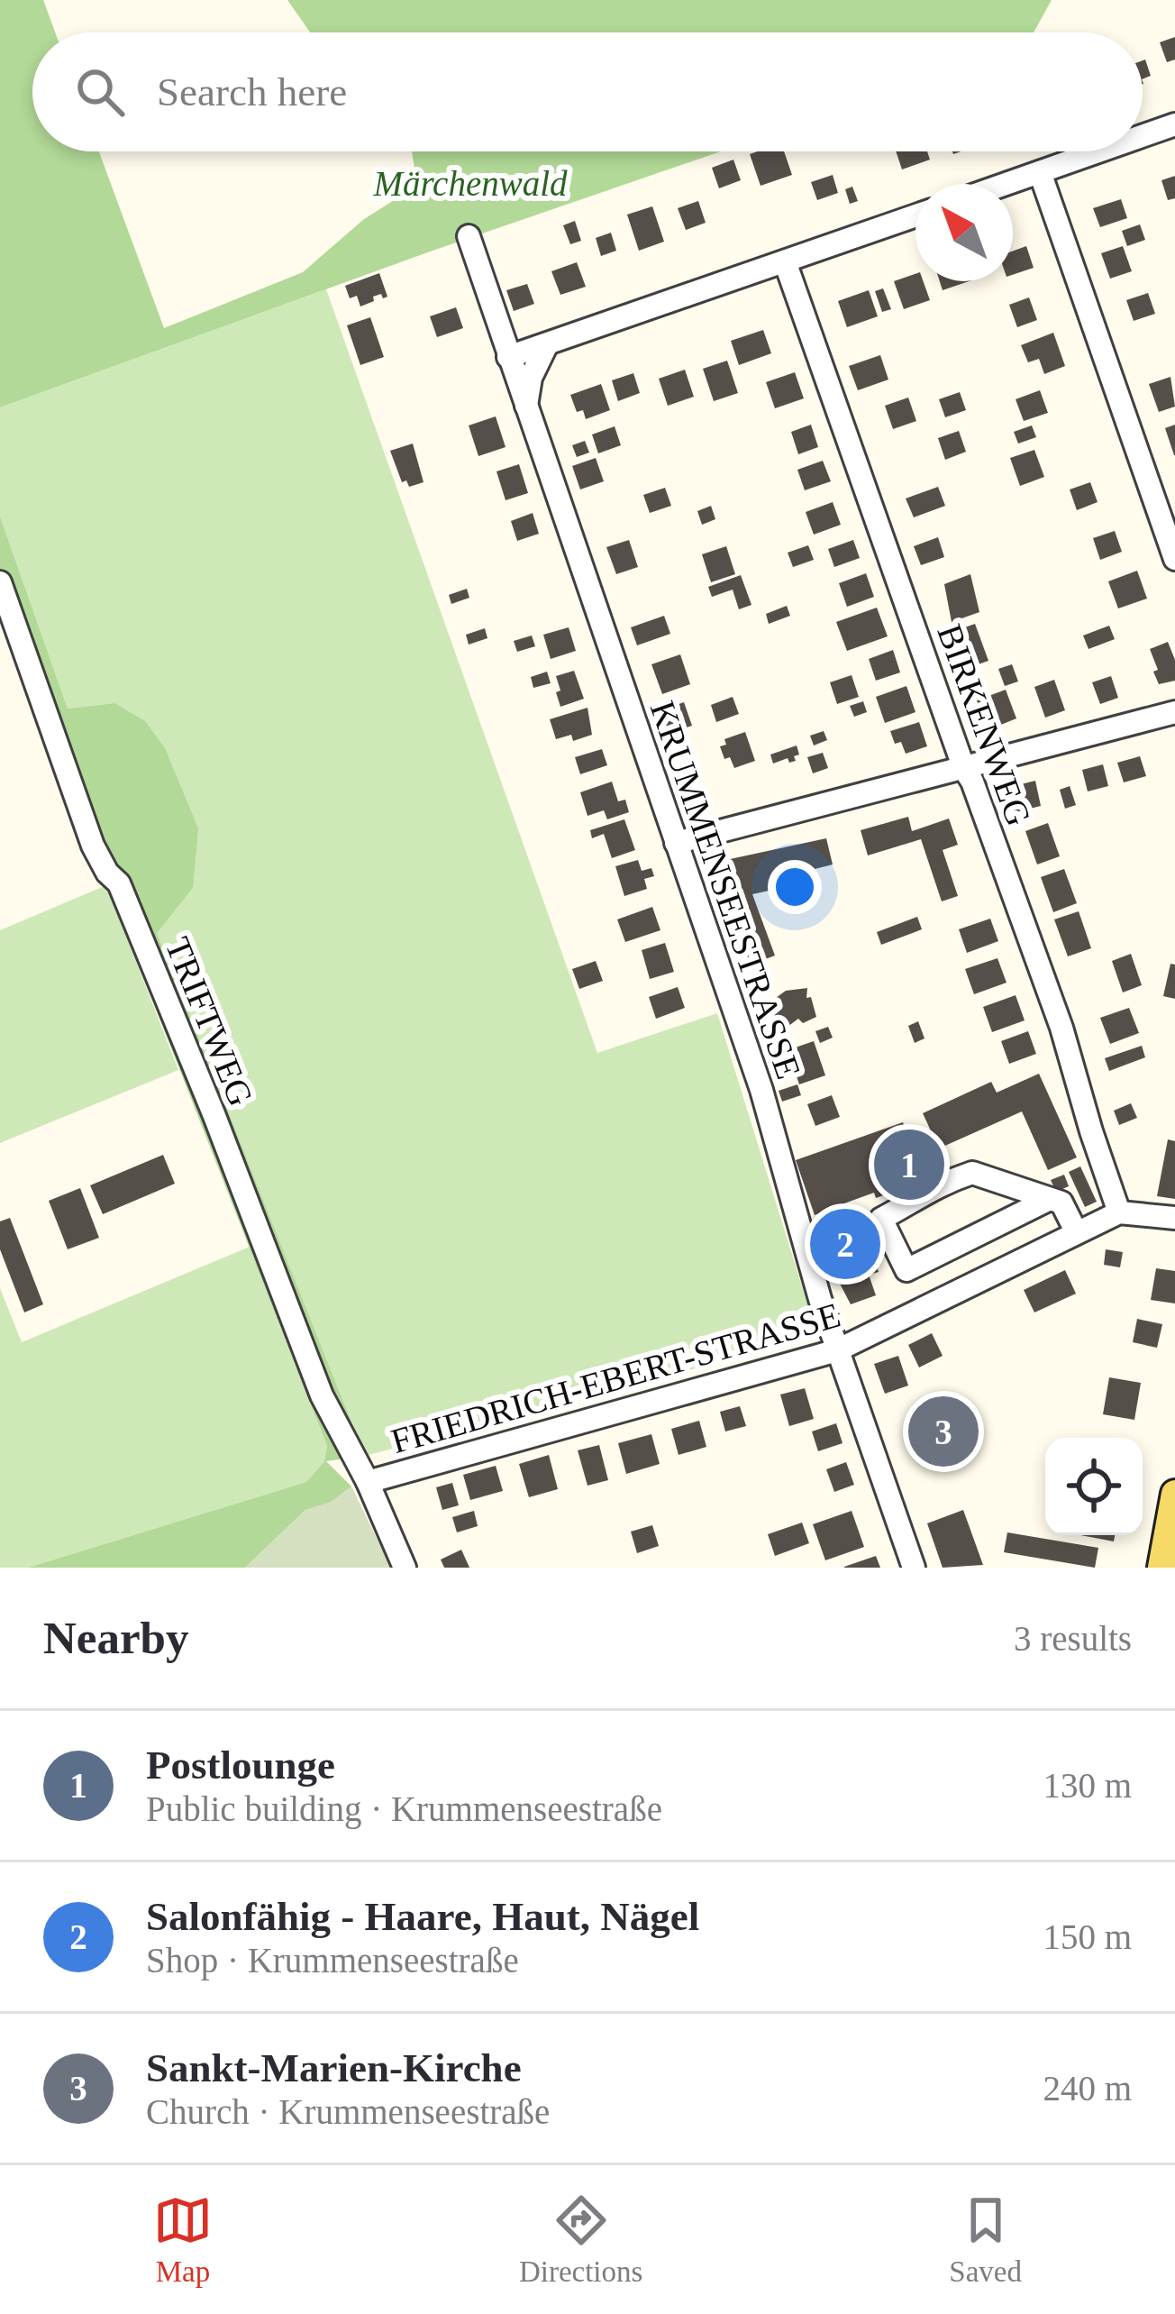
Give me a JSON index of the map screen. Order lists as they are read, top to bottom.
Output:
{
  "streets": {
    "street": [
      "BIRKENWEG",
      "KRUMMENSEESTRASSE",
      "TRIFTWEG",
      "FRIEDRICH-EBERT-STRASSE"
    ]
  },
  "crossings": [
    ["BIRKENWEG", "FRIEDRICH-EBERT-STRASSE"],
    ["KRUMMENSEESTRASSE", "FRIEDRICH-EBERT-STRASSE"],
    ["TRIFTWEG", "FRIEDRICH-EBERT-STRASSE"]
  ],
  "parks": ["Märchenwald"],
  "north": "top left",
  "page": {
    "search": "Search here",
    "pins": ["1", "2", "3"],
    "heading": ["Nearby", "3 results"],
    "list": [
      {
        "mark": "1",
        "name": "Postlounge",
        "note": "Public building · Krummenseestraße",
        "value": "130 m"
      },
      {
        "mark": "2",
        "name": "Salonfähig - Haare, Haut, Nägel",
        "note": "Shop · Krummenseestraße",
        "value": "150 m"
      },
      {
        "mark": "3",
        "name": "Sankt-Marien-Kirche",
        "note": "Church · Krummenseestraße",
        "value": "240 m"
      }
    ],
    "nav": ["Map", "Directions", "Saved"]
  }
}
